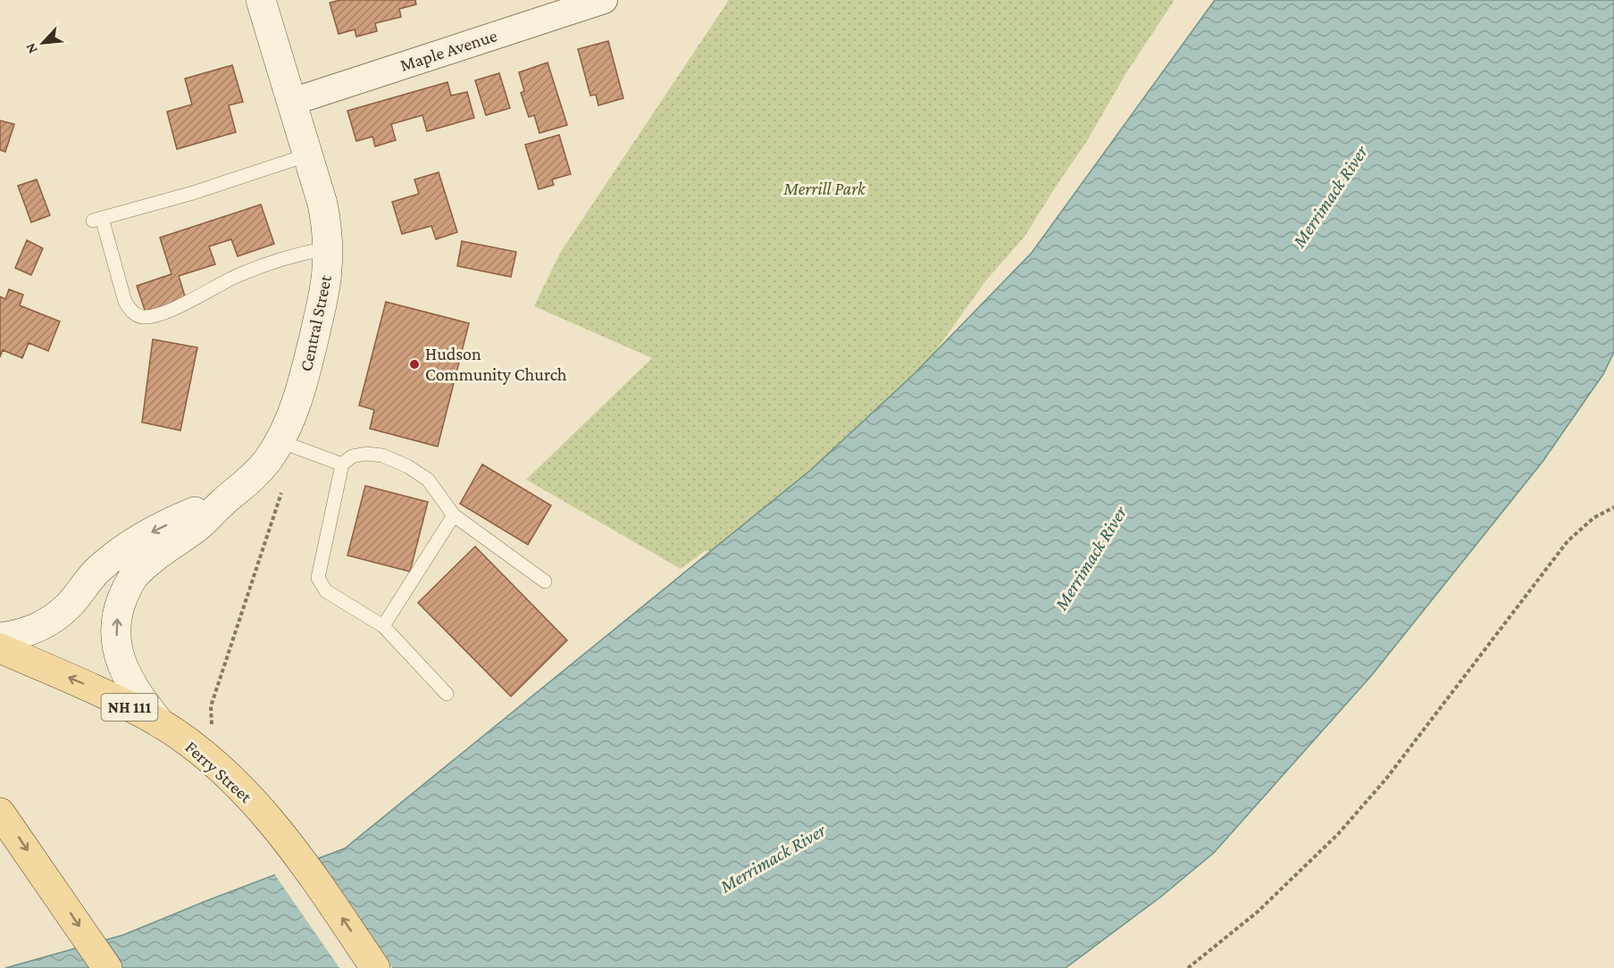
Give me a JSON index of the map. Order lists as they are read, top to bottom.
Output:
{
  "streets": {
    "main road": ["Central Street", "NH 111", "Ferry Street"],
    "street": ["Maple Avenue"]
  },
  "crossings": [
    ["Maple Avenue", "Central Street"]
  ],
  "water": ["Merrimack River"],
  "parks": ["Merrill Park"],
  "places": ["Hudson Community Church"],
  "north": "bottom left"
}
